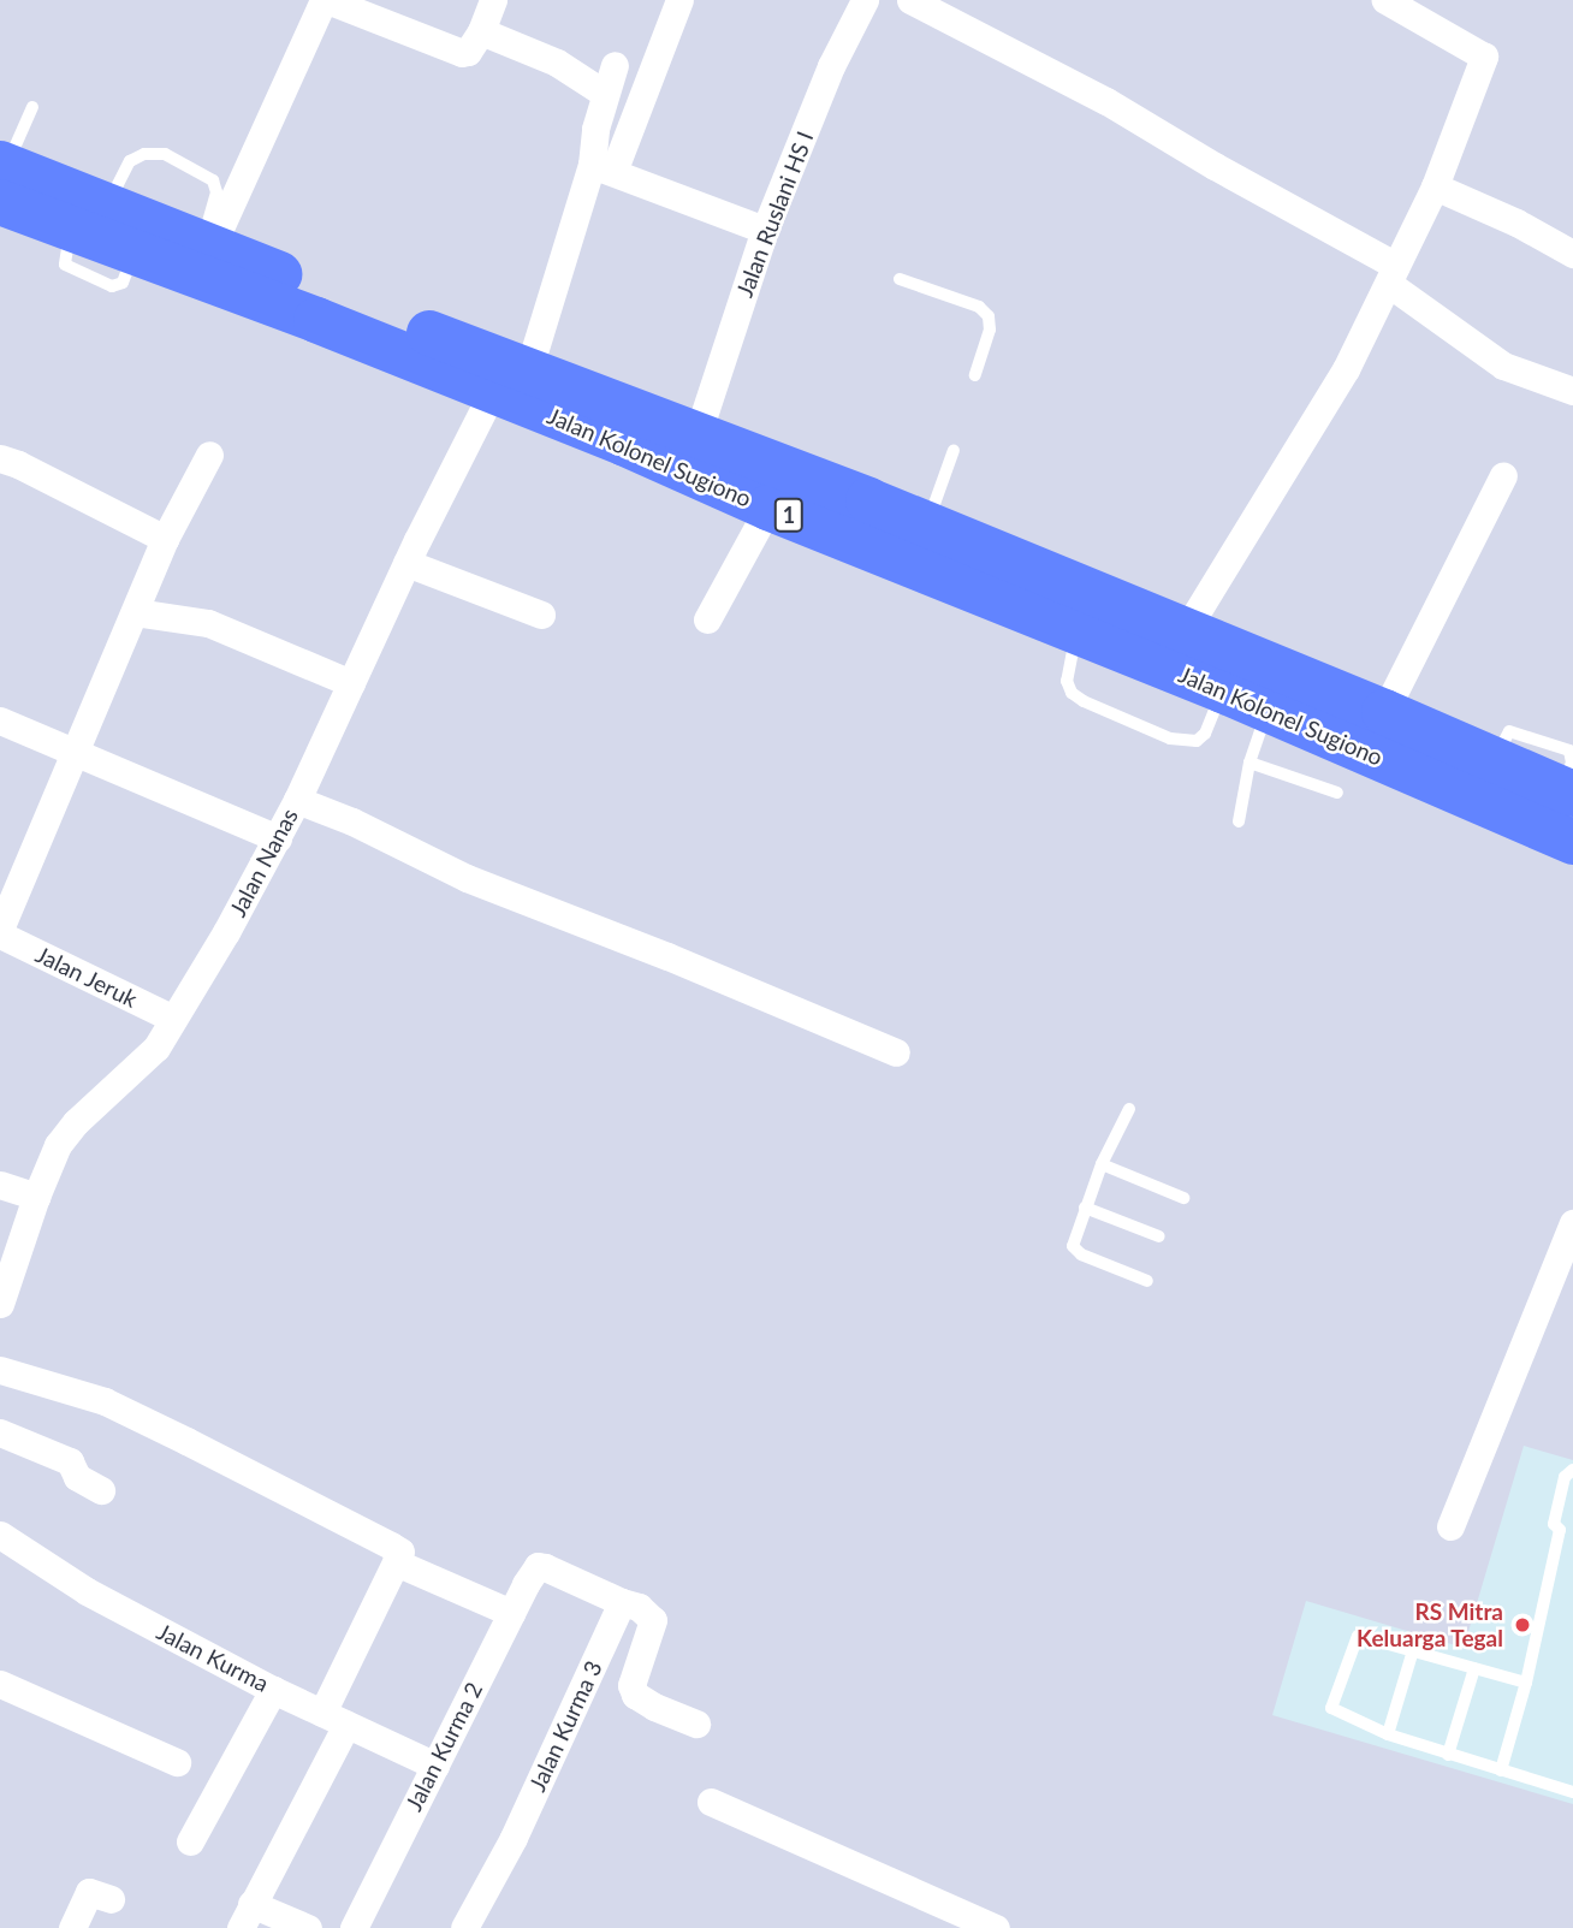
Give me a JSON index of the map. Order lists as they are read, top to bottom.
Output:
{
  "streets": {
    "highway": ["Jalan Kolonel Sugiono", "1"],
    "street": [
      "Jalan Ruslani HS I",
      "Jalan Nanas",
      "Jalan Jeruk",
      "Jalan Kurma",
      "Jalan Kurma 3",
      "Jalan Kurma 2"
    ]
  },
  "crossings": [
    ["Jalan Ruslani HS I", "Jalan Kolonel Sugiono"],
    ["Jalan Kolonel Sugiono", "Jalan Nanas"],
    ["Jalan Nanas", "Jalan Jeruk"],
    ["Jalan Kurma", "Jalan Kurma 2"],
    ["Jalan Kurma 3", "Jalan Kurma 2"]
  ],
  "places": ["RS Mitra Keluarga Tegal"]
}
